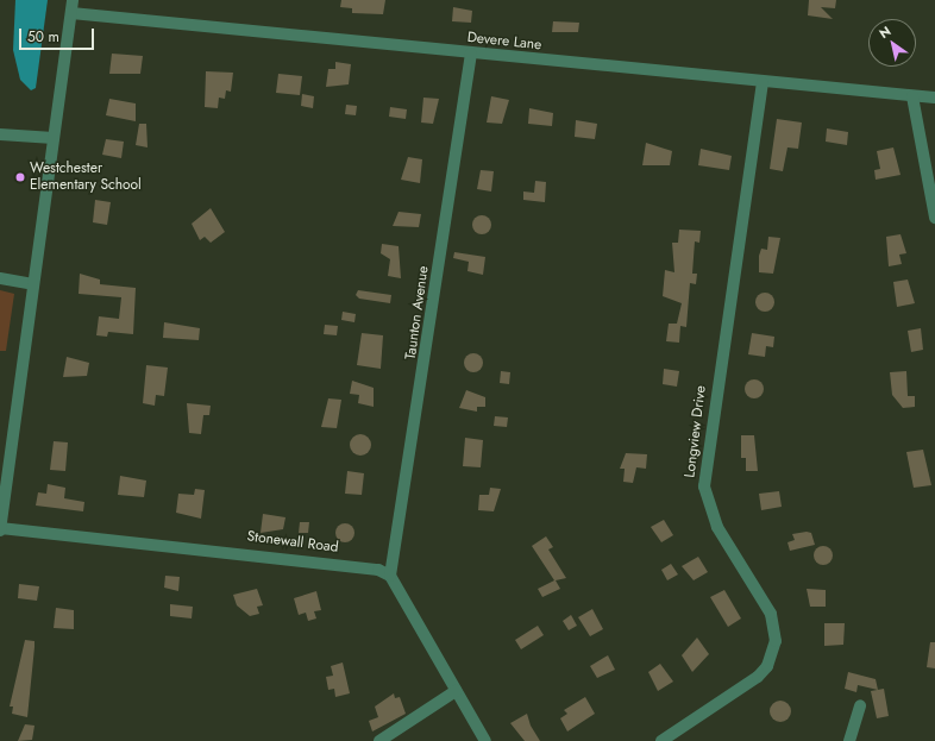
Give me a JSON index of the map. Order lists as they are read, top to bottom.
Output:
{
  "streets": {
    "street": [
      "Devere Lane",
      "Taunton Avenue",
      "Longview Drive",
      "Stonewall Road"
    ]
  },
  "crossings": [
    ["Devere Lane", "Taunton Avenue"],
    ["Devere Lane", "Longview Drive"],
    ["Taunton Avenue", "Stonewall Road"]
  ],
  "places": ["Westchester Elementary School"],
  "scale_bar": "50 m",
  "north": "top left"
}
